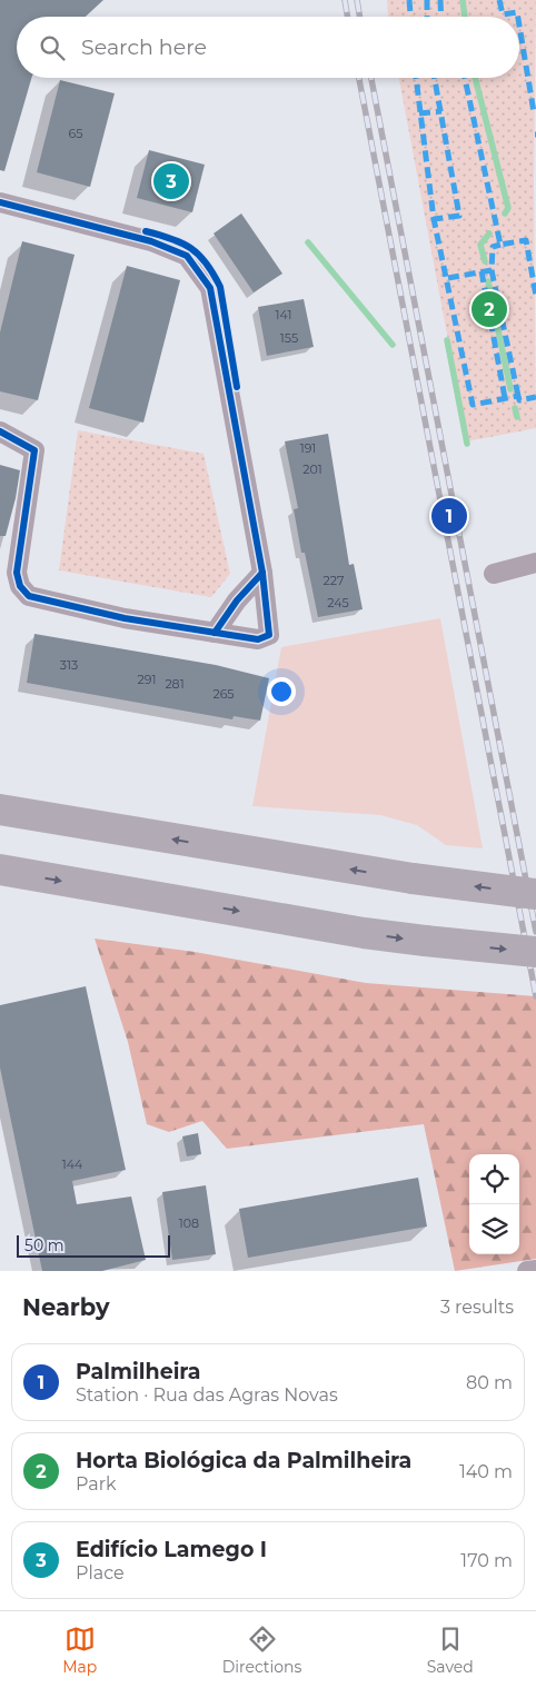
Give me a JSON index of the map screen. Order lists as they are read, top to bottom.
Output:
{
  "house_numbers": [
    "65",
    "141",
    "155",
    "191",
    "201",
    "227",
    "245",
    "313",
    "291",
    "281",
    "265",
    "144",
    "108"
  ],
  "scale_bar": "50 m",
  "page": {
    "search": "Search here",
    "pins": ["3", "2", "1"],
    "scale": "50 m",
    "heading": ["Nearby", "3 results"],
    "list": [
      {
        "mark": "1",
        "name": "Palmilheira",
        "note": "Station · Rua das Agras Novas",
        "value": "80 m"
      },
      {
        "mark": "2",
        "name": "Horta Biológica da Palmilheira",
        "note": "Park",
        "value": "140 m"
      },
      {
        "mark": "3",
        "name": "Edifício Lamego I",
        "note": "Place",
        "value": "170 m"
      }
    ],
    "nav": ["Map", "Directions", "Saved"]
  }
}
